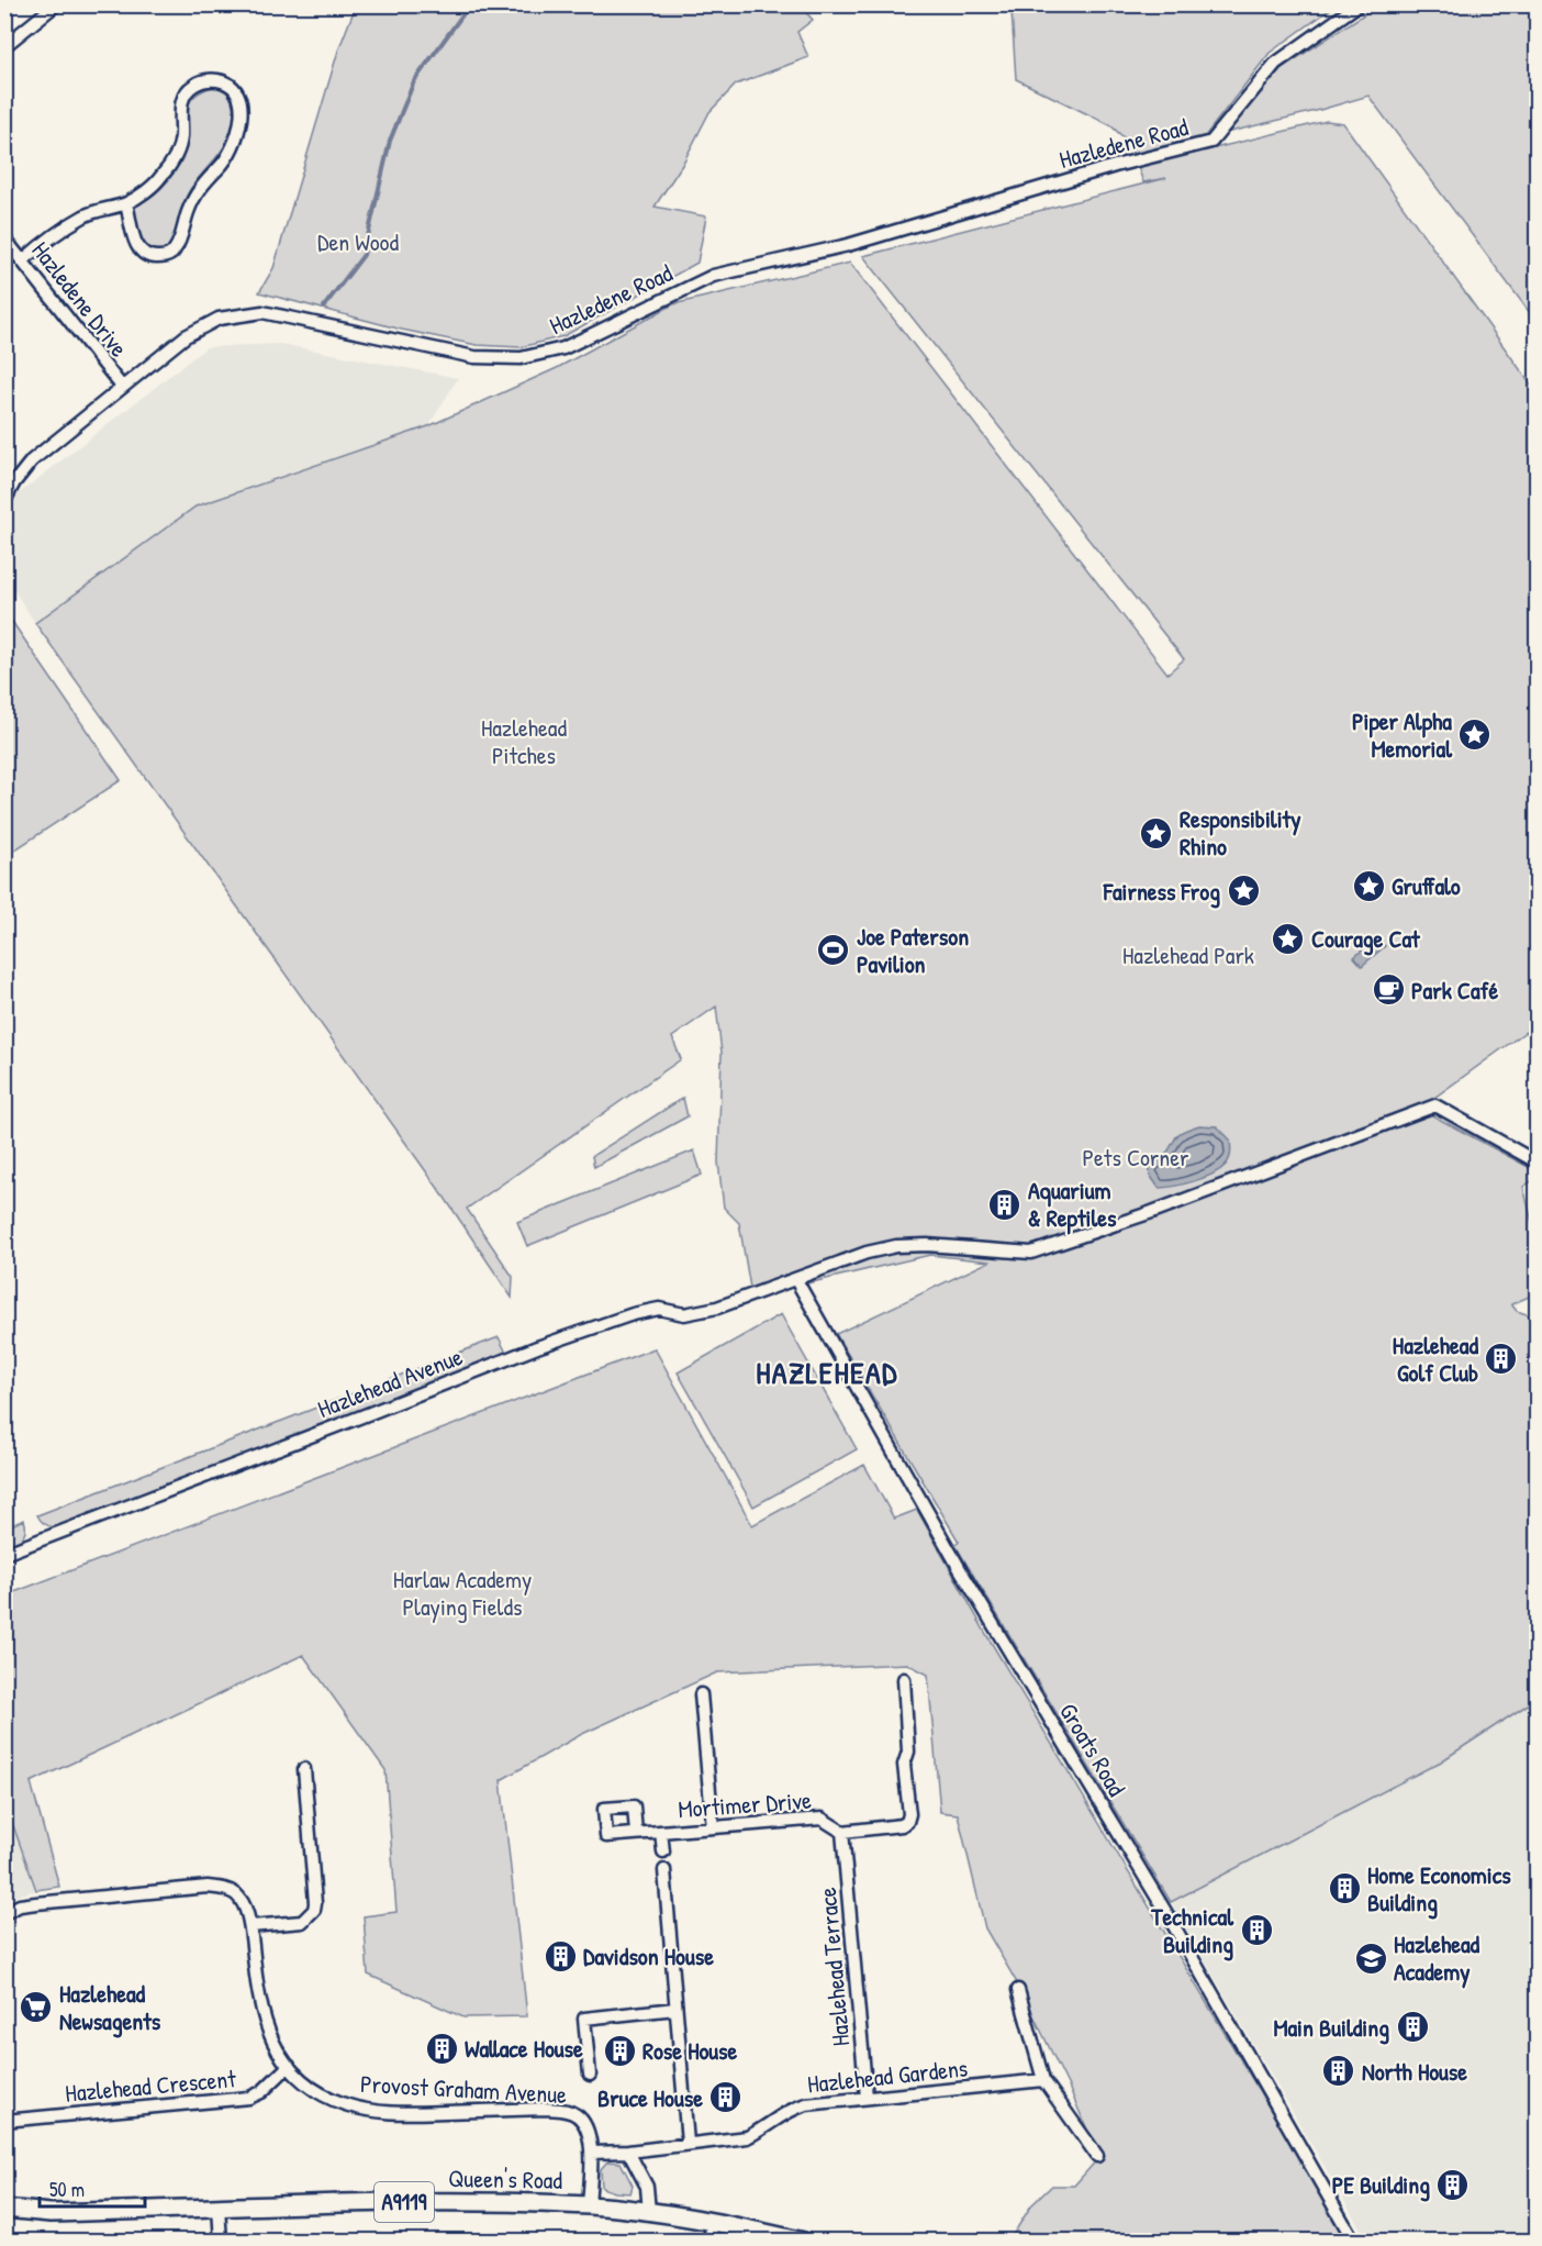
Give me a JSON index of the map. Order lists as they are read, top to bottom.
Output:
{
  "streets": {
    "main road": ["Queen's Road", "A9119"],
    "street": [
      "Hazledene Road",
      "Hazledene Drive",
      "Hazlehead Avenue",
      "Groats Road",
      "Mortimer Drive",
      "Hazlehead Terrace",
      "Hazlehead Gardens",
      "Hazlehead Crescent",
      "Provost Graham Avenue"
    ]
  },
  "crossings": [
    ["Hazledene Road", "Hazledene Drive"],
    ["Hazlehead Avenue", "Groats Road"],
    ["Mortimer Drive", "Hazlehead Terrace"],
    ["Hazlehead Terrace", "Hazlehead Gardens"],
    ["Hazlehead Gardens", "Provost Graham Avenue"],
    ["Hazlehead Crescent", "Provost Graham Avenue"],
    ["Provost Graham Avenue", "Queen's Road"]
  ],
  "districts": ["HAZLEHEAD"],
  "parks": [
    "Den Wood",
    "Hazlehead Pitches",
    "Hazlehead Park",
    "Pets Corner",
    "Harlaw Academy Playing Fields"
  ],
  "places": {
    "place": [
      "Piper Alpha Memorial",
      "Responsibility Rhino",
      "Gruffalo",
      "Fairness Frog",
      "Courage Cat"
    ],
    "sports": ["Joe Paterson Pavilion"],
    "cafe": ["Park Café"],
    "building": [
      "Aquarium & Reptiles",
      "Hazlehead Golf Club",
      "Home Economics Building",
      "Technical Building",
      "Davidson House",
      "Main Building",
      "Wallace House",
      "Rose House",
      "North House",
      "Bruce House",
      "PE Building"
    ],
    "school or university": ["Hazlehead Academy"],
    "supermarket": ["Hazlehead Newsagents"]
  },
  "scale_bar": "50 m"
}
